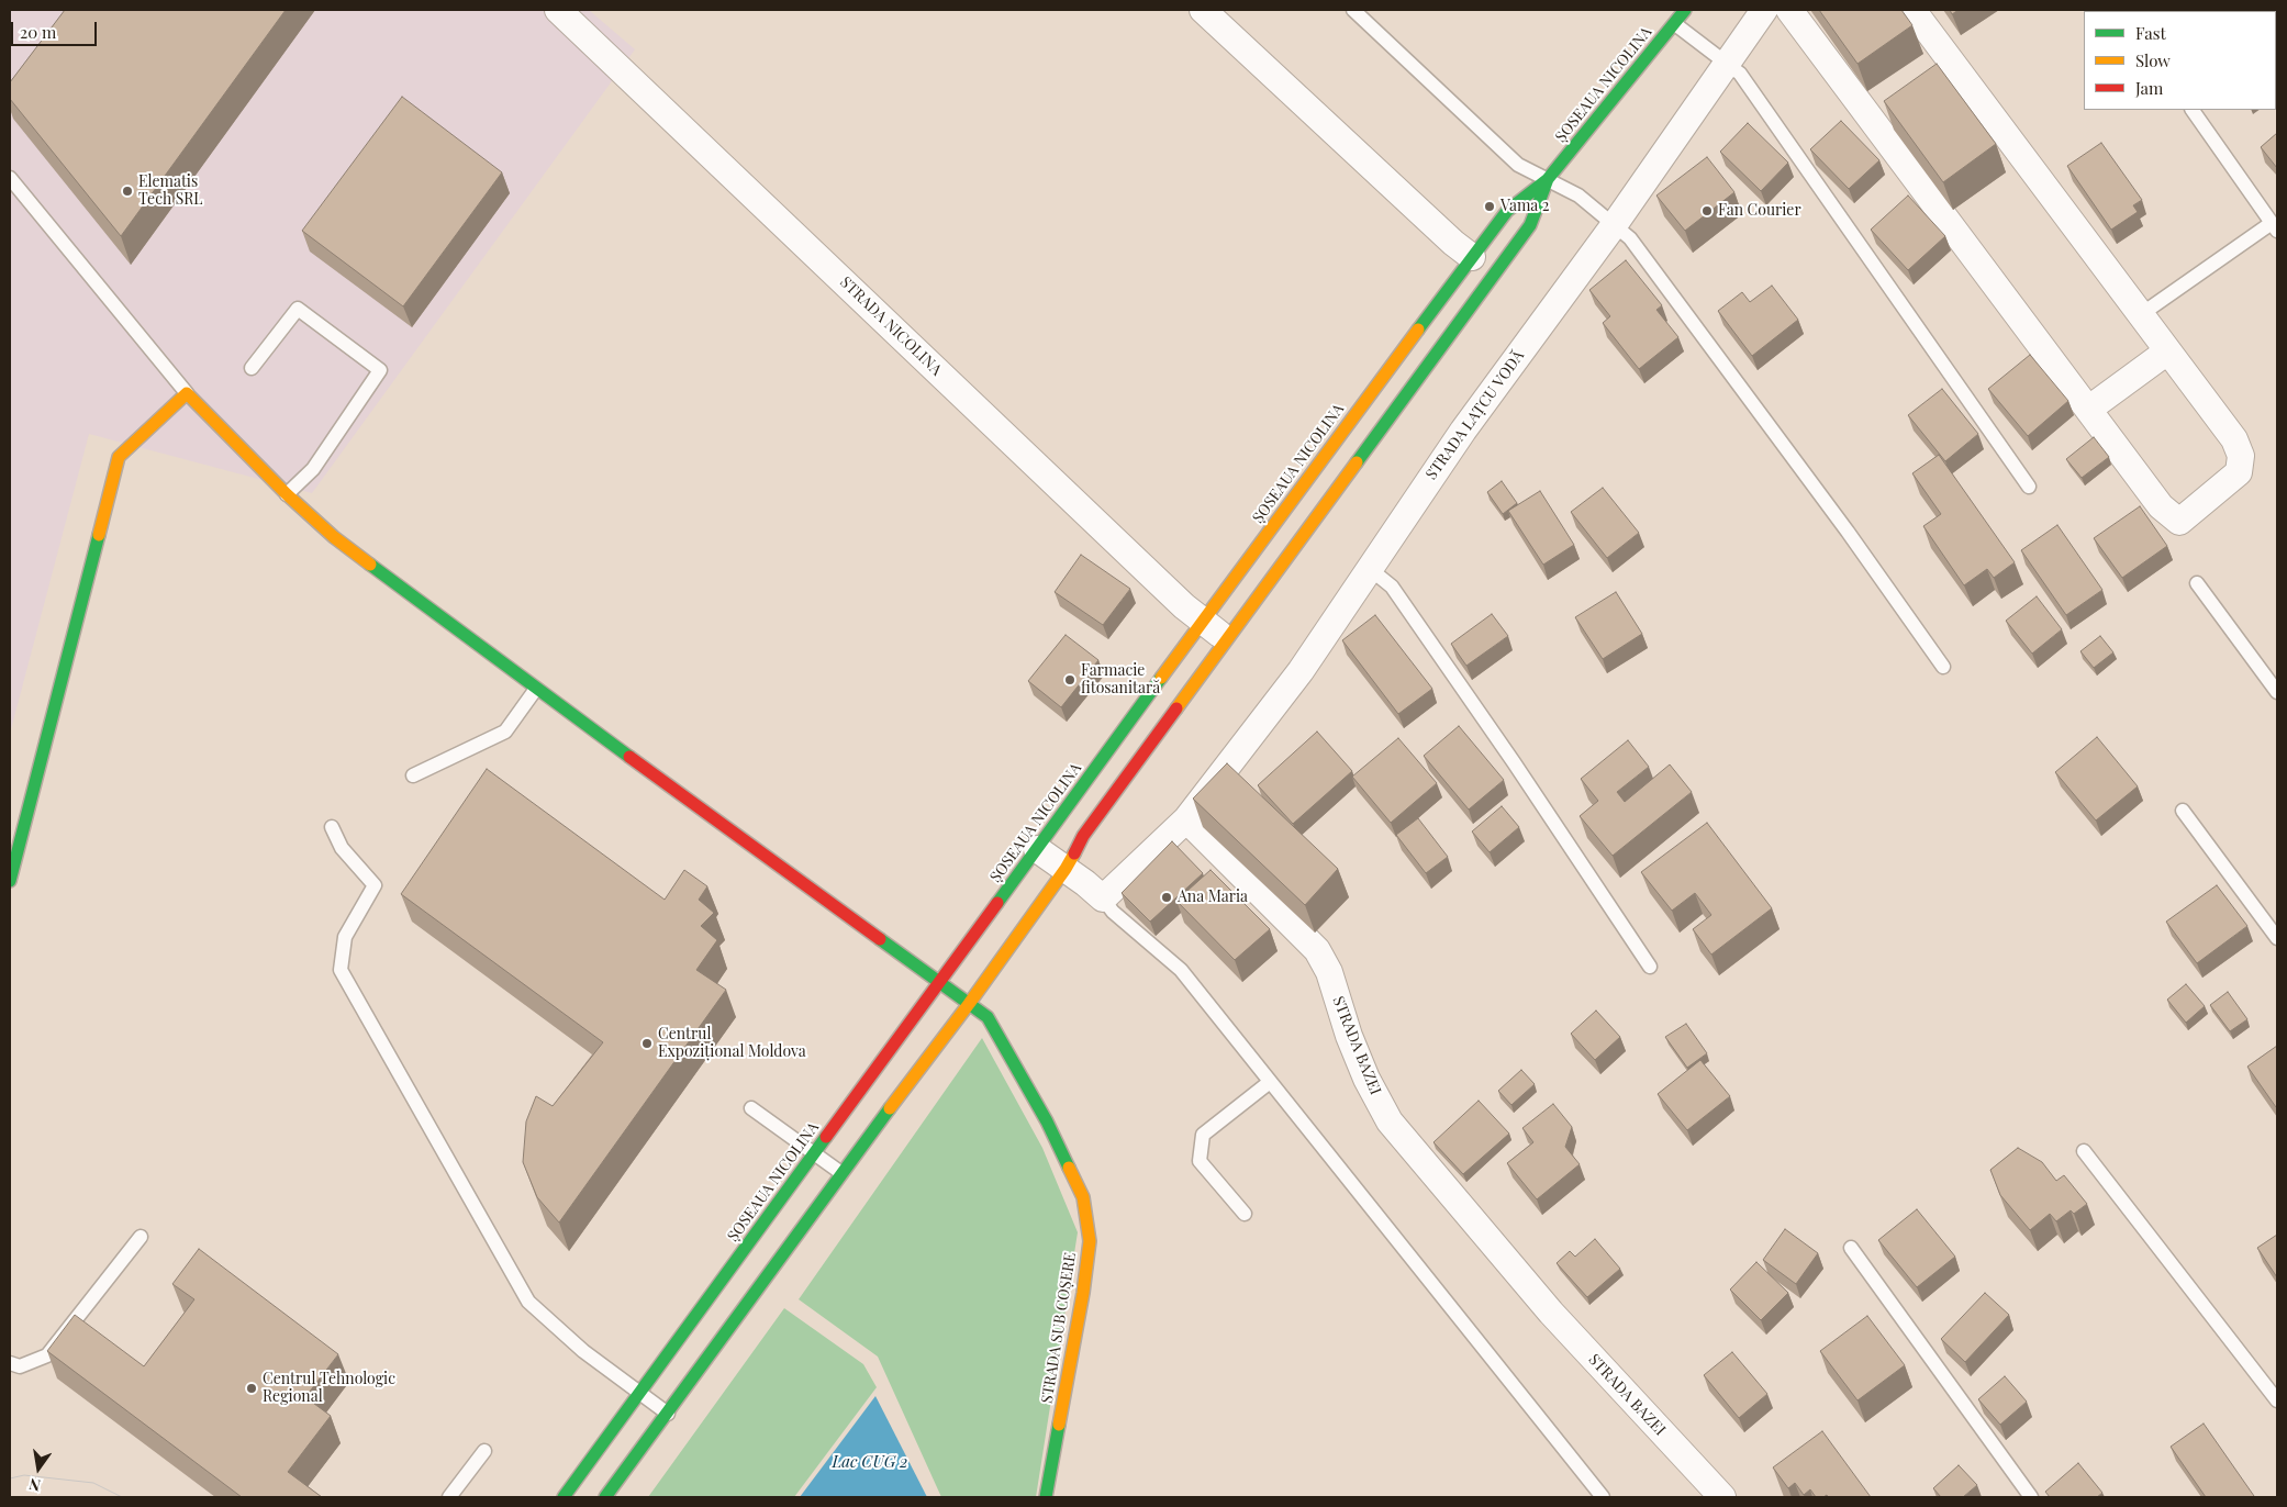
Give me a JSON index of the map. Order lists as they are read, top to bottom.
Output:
{
  "streets": {
    "main road": ["ȘOSEAUA NICOLINA", "STRADA SUB COȘERE"],
    "street": ["STRADA NICOLINA", "STRADA LAȚCU VODĂ", "STRADA BAZEI"]
  },
  "crossings": [
    ["ȘOSEAUA NICOLINA", "STRADA NICOLINA"],
    ["ȘOSEAUA NICOLINA", "STRADA SUB COȘERE"],
    ["STRADA LAȚCU VODĂ", "STRADA BAZEI"]
  ],
  "water": ["Lac CUG 2"],
  "places": [
    "Elematis Tech SRL",
    "Vama 2",
    "Fan Courier",
    "Farmacie fitosanitară",
    "Ana Maria",
    "Centrul Expozițional Moldova",
    "Centrul Tehnologic Regional"
  ],
  "legend": ["Fast", "Slow", "Jam"],
  "scale_bar": "20 m",
  "north": "bottom"
}
